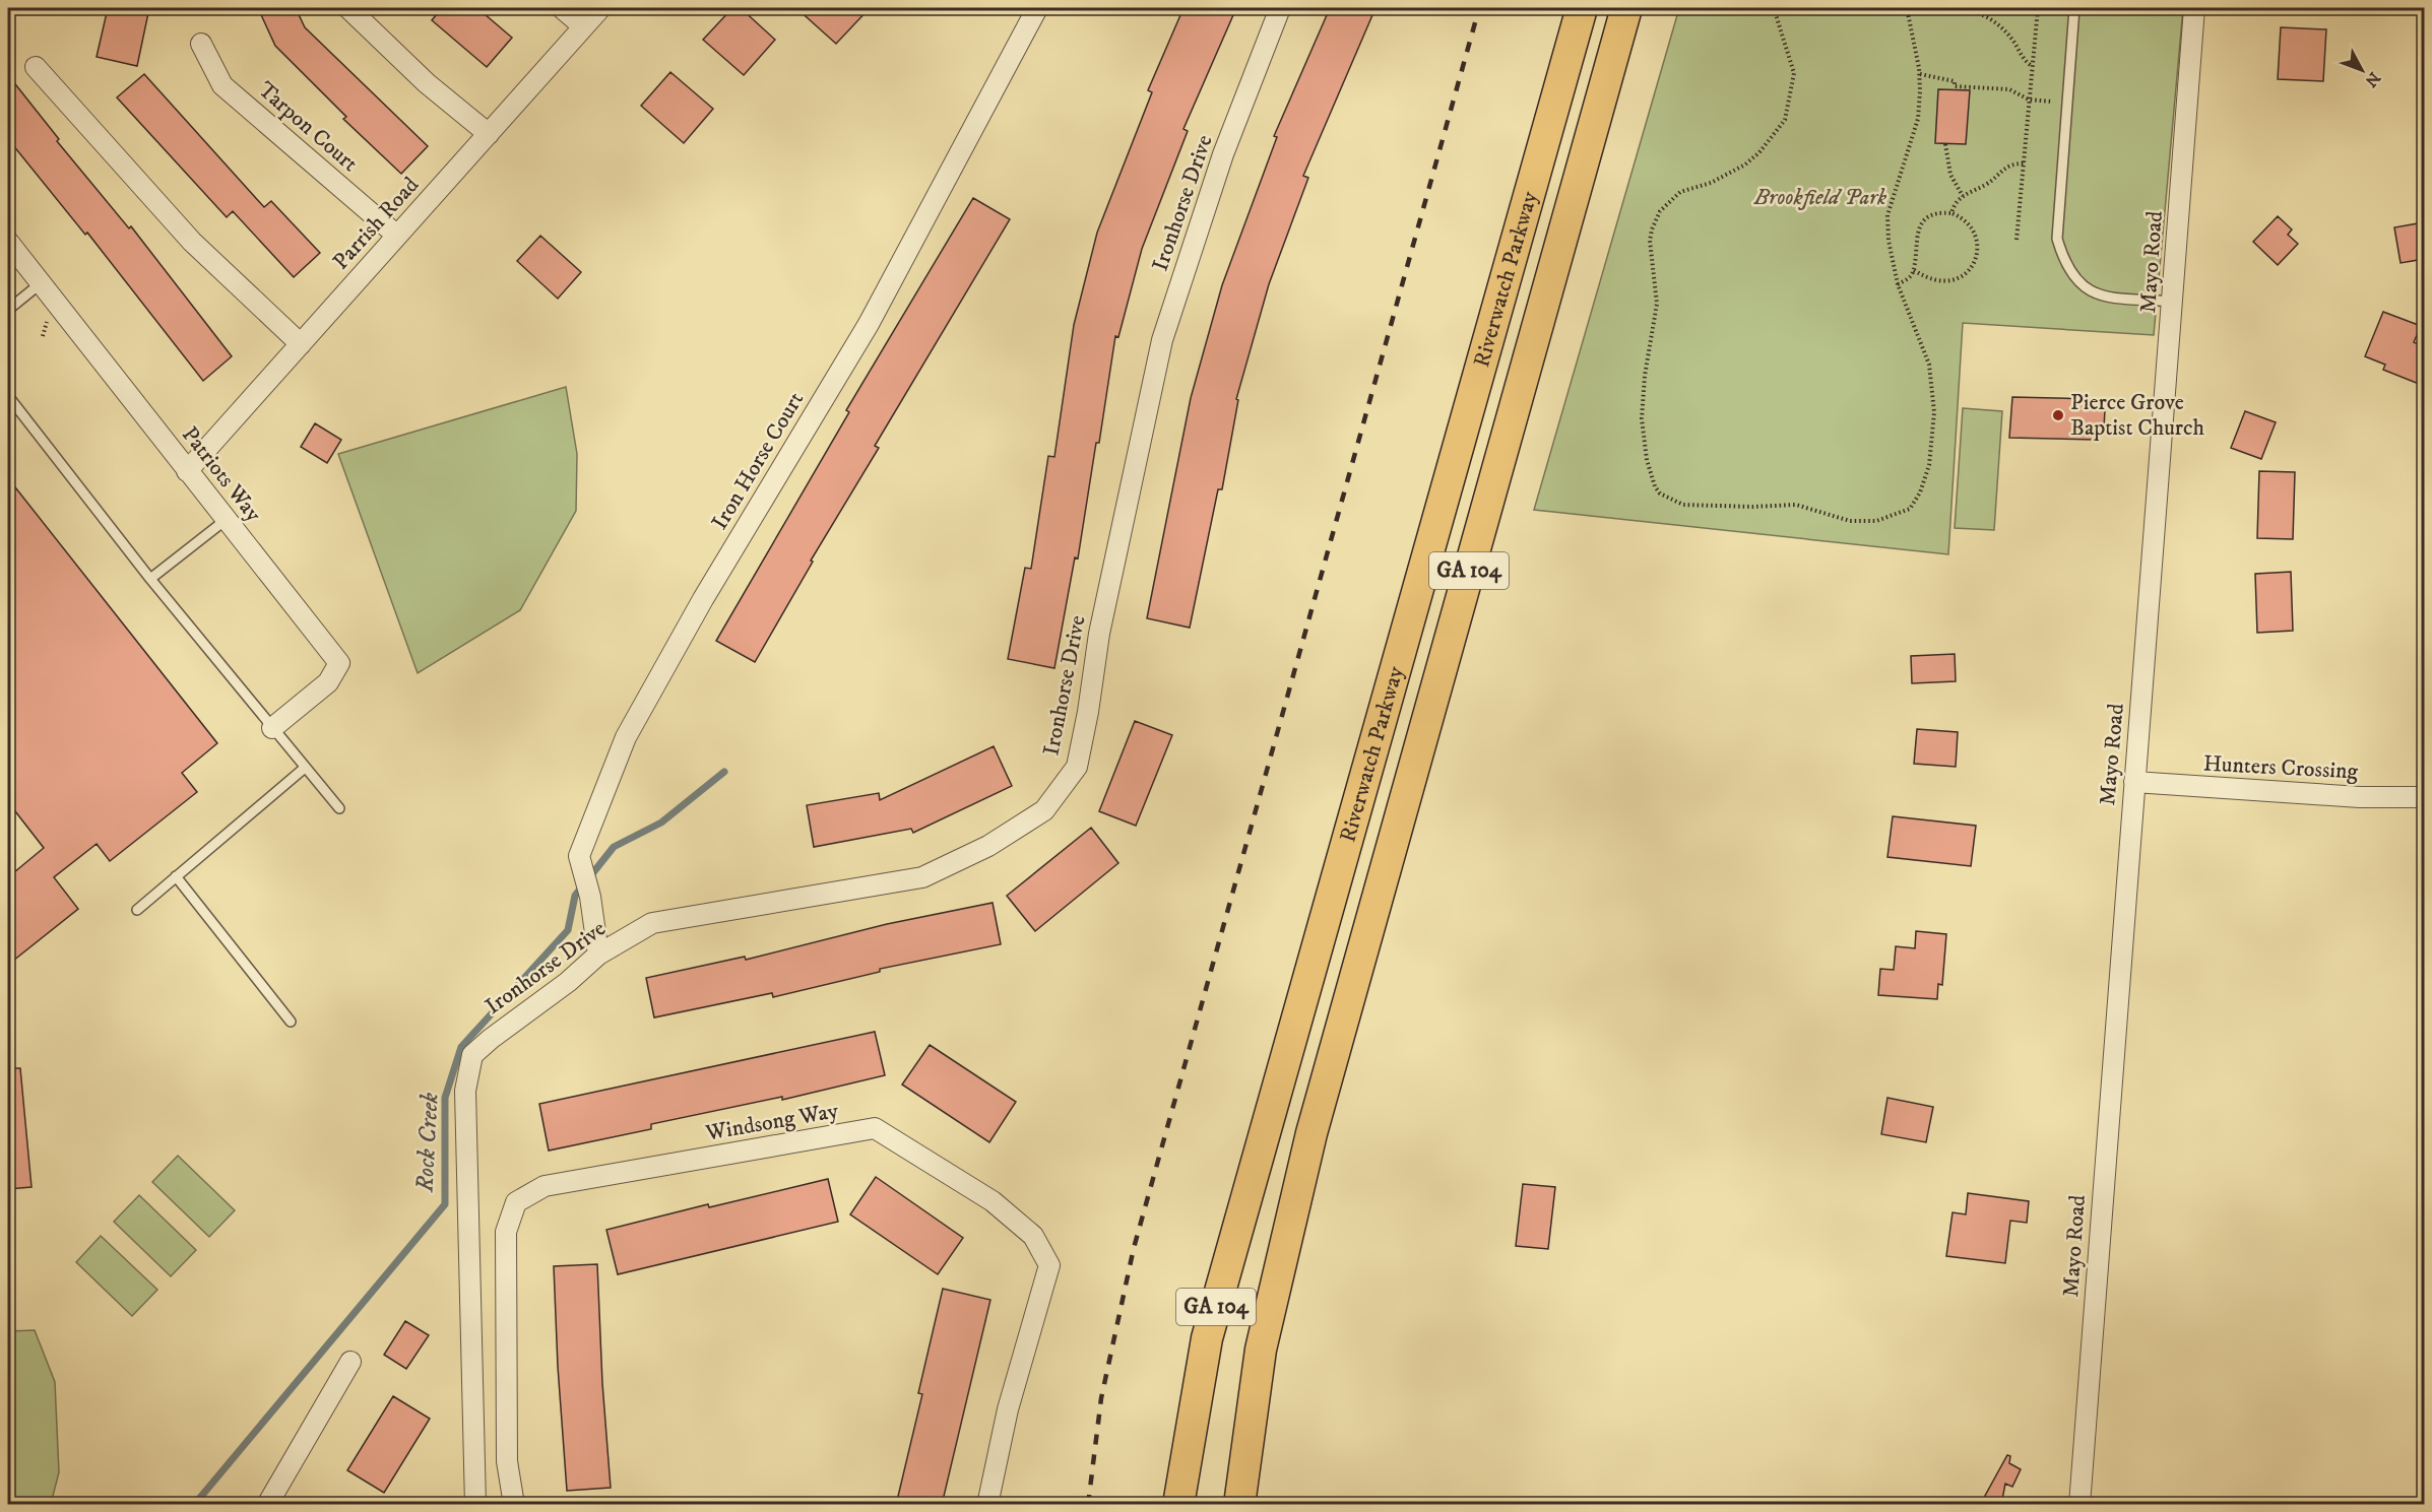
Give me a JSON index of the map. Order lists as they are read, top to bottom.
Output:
{
  "streets": {
    "main road": ["Riverwatch Parkway", "GA 104"],
    "street": [
      "Tarpon Court",
      "Ironhorse Drive",
      "Parrish Road",
      "Mayo Road",
      "Iron Horse Court",
      "Patriots Way",
      "Hunters Crossing",
      "Windsong Way"
    ]
  },
  "crossings": [
    ["Tarpon Court", "Parrish Road"],
    ["Ironhorse Drive", "Iron Horse Court"],
    ["Parrish Road", "Patriots Way"],
    ["Mayo Road", "Hunters Crossing"]
  ],
  "water": ["Rock Creek"],
  "parks": ["Brookfield Park"],
  "places": ["Pierce Grove Baptist Church"],
  "north": "bottom right"
}
